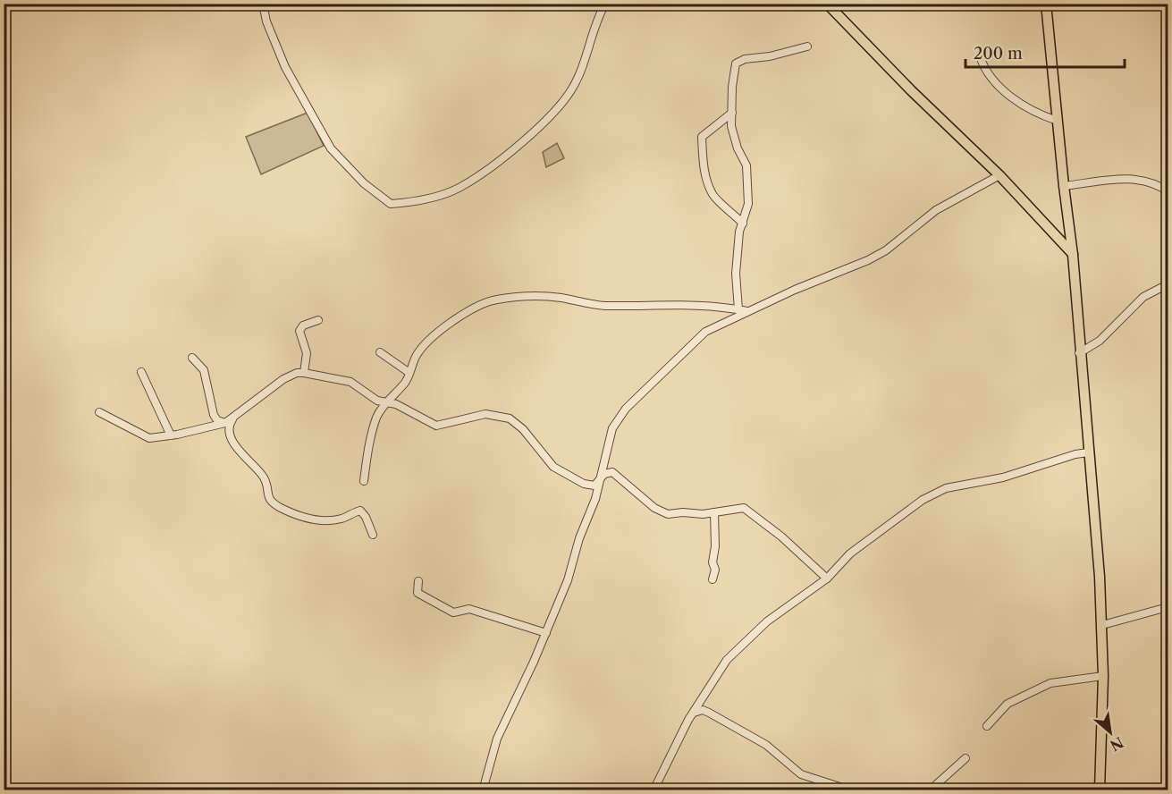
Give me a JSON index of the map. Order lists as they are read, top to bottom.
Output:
{
  "scale_bar": "200 m",
  "north": "bottom right"
}
